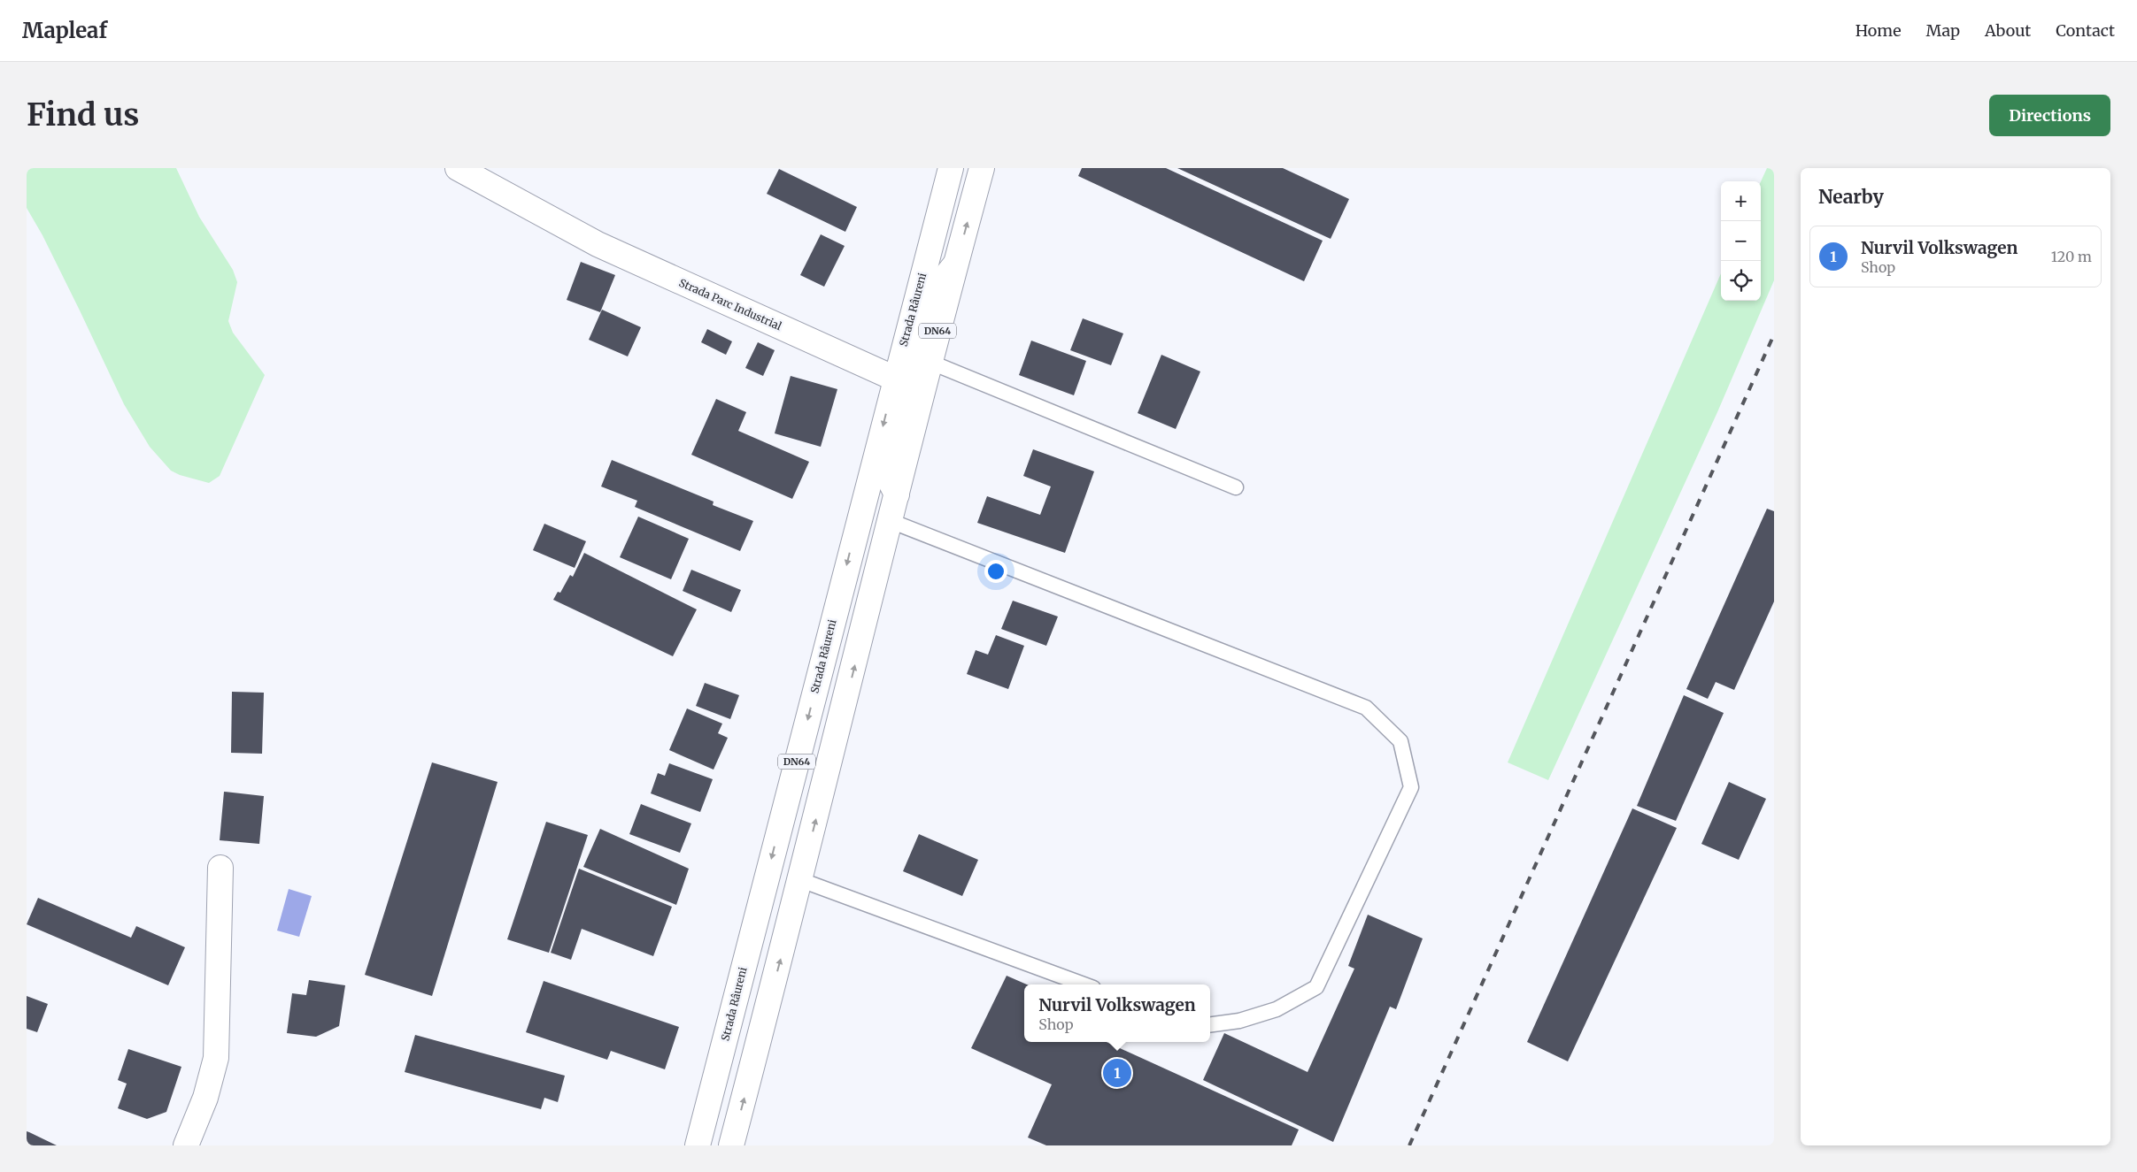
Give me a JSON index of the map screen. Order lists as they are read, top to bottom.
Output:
{
  "streets": {
    "main road": ["Strada Parc Industrial", "Strada Râureni", "DN64"]
  },
  "crossings": [
    ["Strada Parc Industrial", "Strada Râureni"]
  ],
  "page": {
    "header": "Mapleaf",
    "nav": [
      "Home",
      "Map",
      "About",
      "Contact"
    ],
    "buttons": "Directions",
    "title": "Find us",
    "heading": "Nearby",
    "map_buttons": ["+", "−"],
    "list": [
      {
        "mark": "1",
        "name": "Nurvil Volkswagen",
        "note": "Shop",
        "value": "120 m"
      }
    ],
    "popup": ["Nurvil Volkswagen", "Shop"],
    "pins": "1"
  }
}
